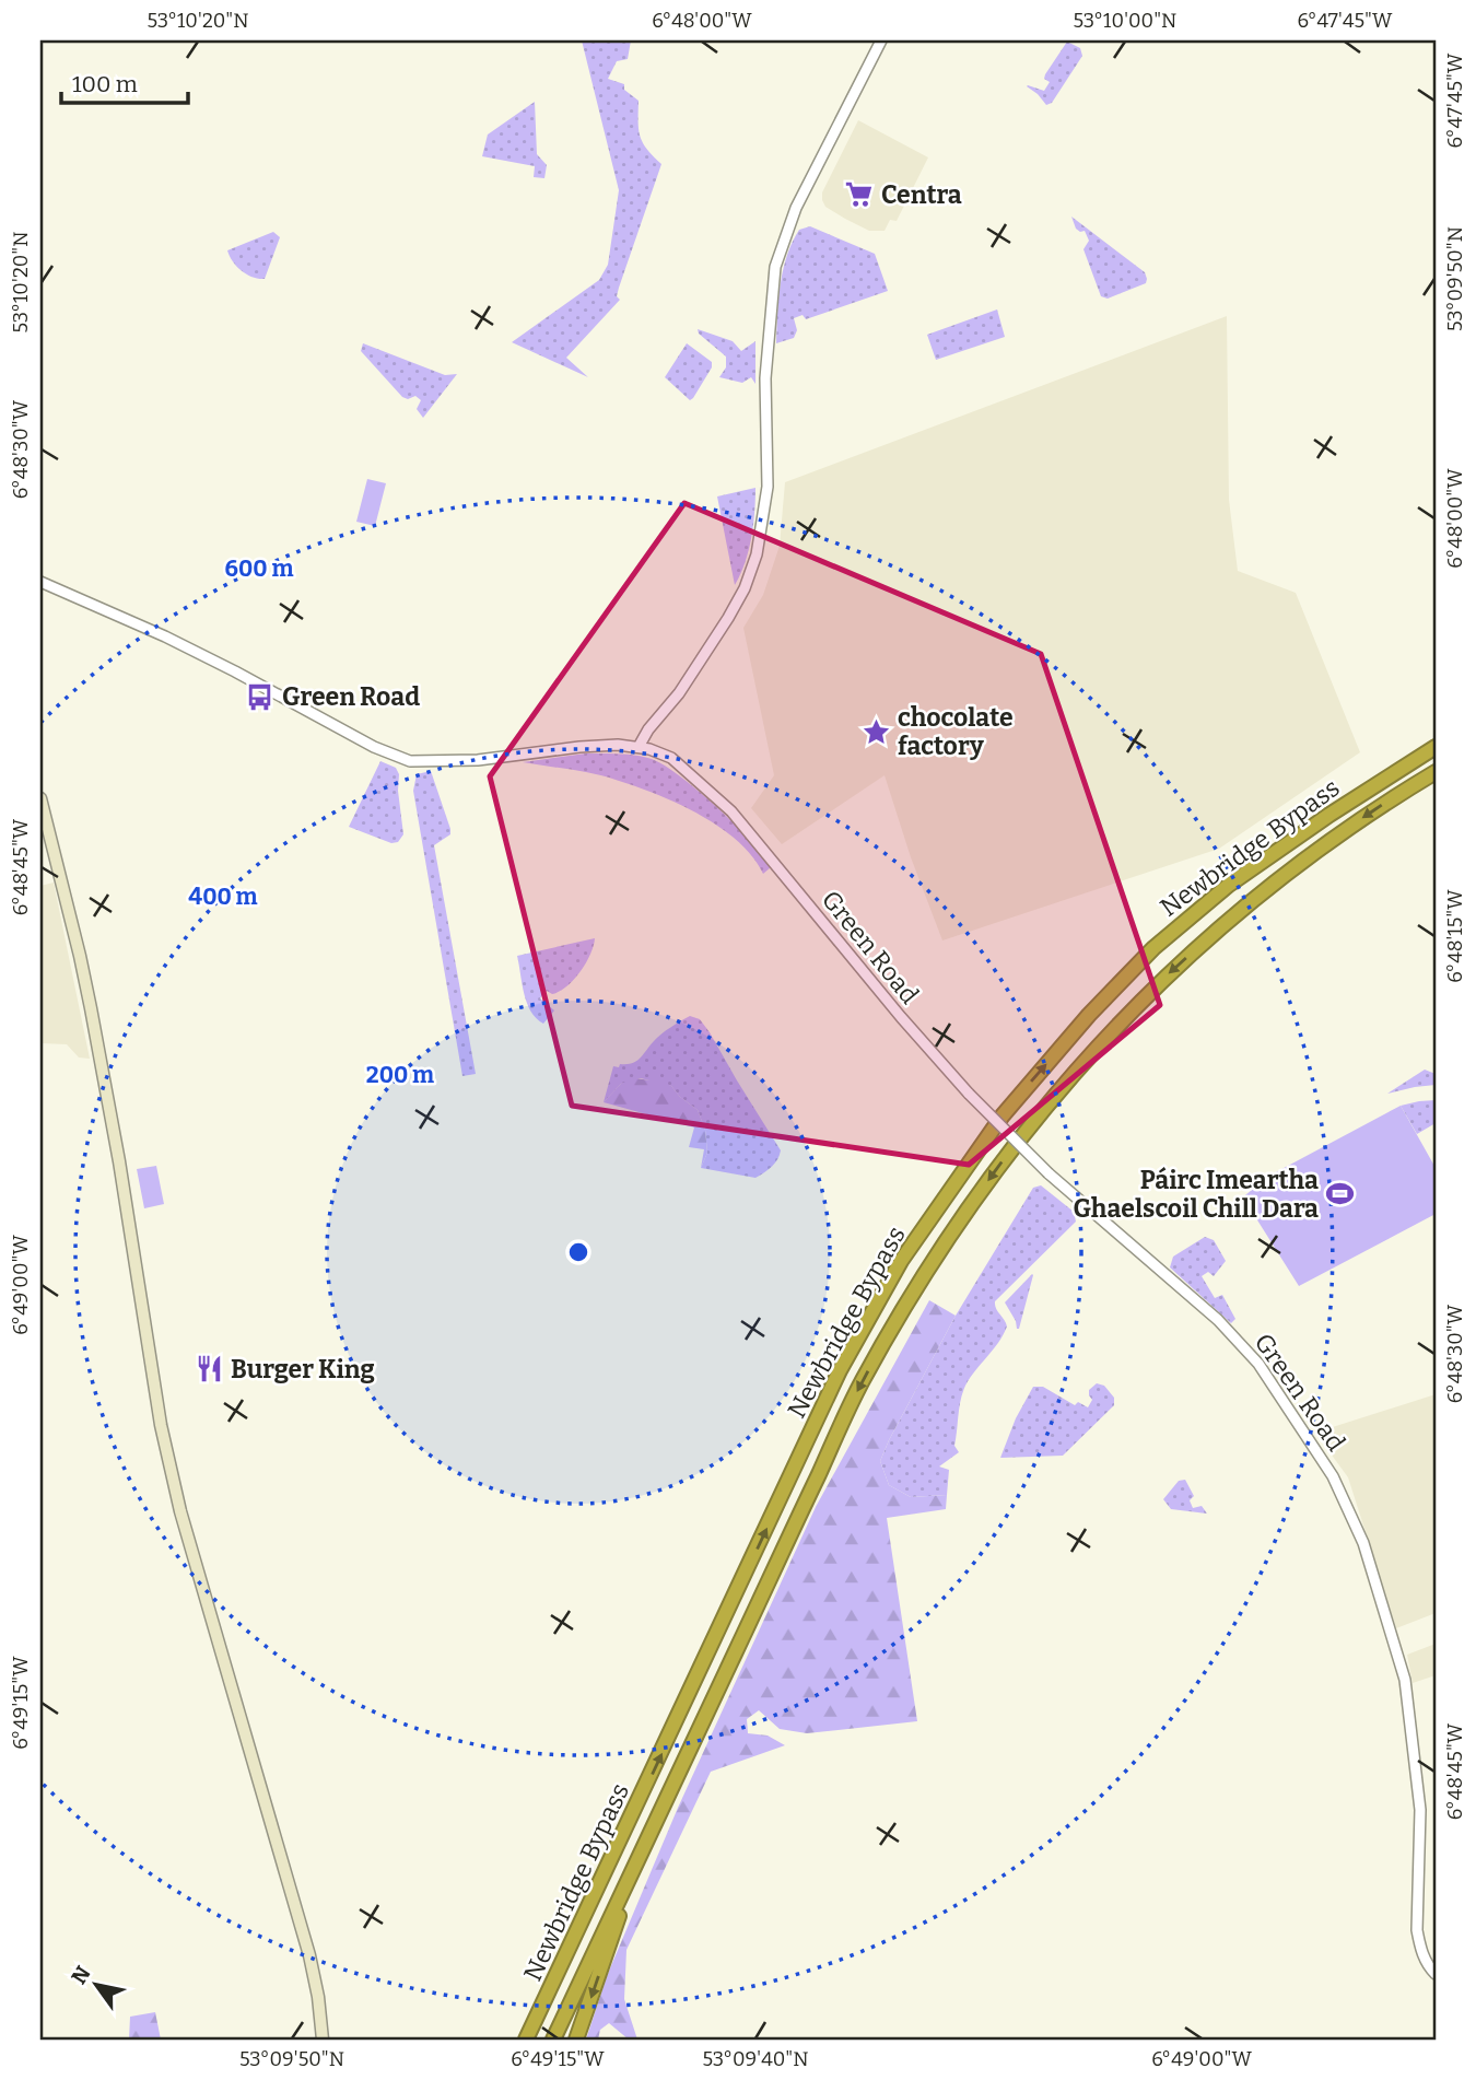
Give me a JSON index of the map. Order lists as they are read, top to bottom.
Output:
{
  "streets": {
    "highway": ["Newbridge Bypass"],
    "street": ["Green Road"]
  },
  "places": {
    "supermarket": ["Centra"],
    "bus stop": ["Green Road"],
    "place": ["chocolate factory"],
    "sports": ["Páirc Imeartha Ghaelscoil Chill Dara"],
    "restaurant": ["Burger King"]
  },
  "scale_bar": "100 m",
  "north": "top left",
  "coordinates": [
    "53°10'20\"N",
    "6°48'00\"W",
    "53°10'00\"N",
    "6°47'45\"W",
    "53°09'50\"N",
    "6°48'30\"W",
    "6°48'45\"W",
    "6°48'15\"W",
    "6°49'00\"W",
    "6°49'15\"W",
    "53°09'40\"N"
  ],
  "rings": ["600 m", "400 m", "200 m"]
}
